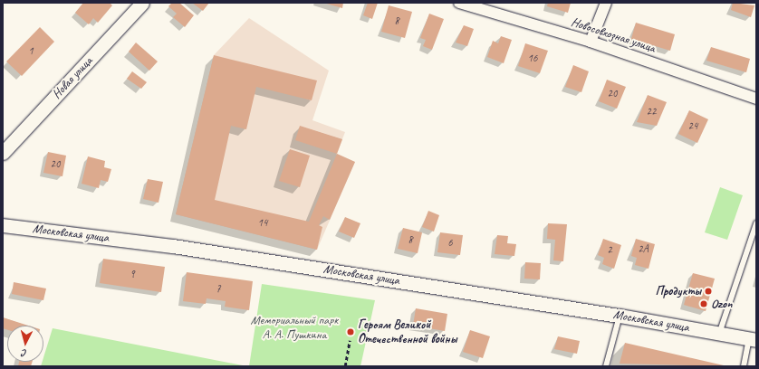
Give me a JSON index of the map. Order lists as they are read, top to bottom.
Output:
{
  "streets": {
    "street": ["Новосовхозная улица", "Новая улица", "Московская улица"]
  },
  "parks": ["Мемориальный парк А. А. Пушкина"],
  "places": ["Продукты", "Ozon", "Героям Великой Отечественной войны"],
  "house_numbers": [
    "8",
    "1",
    "16",
    "20",
    "22",
    "24",
    "20",
    "14",
    "8",
    "6",
    "2А",
    "2",
    "9",
    "7"
  ],
  "north": "bottom"
}
